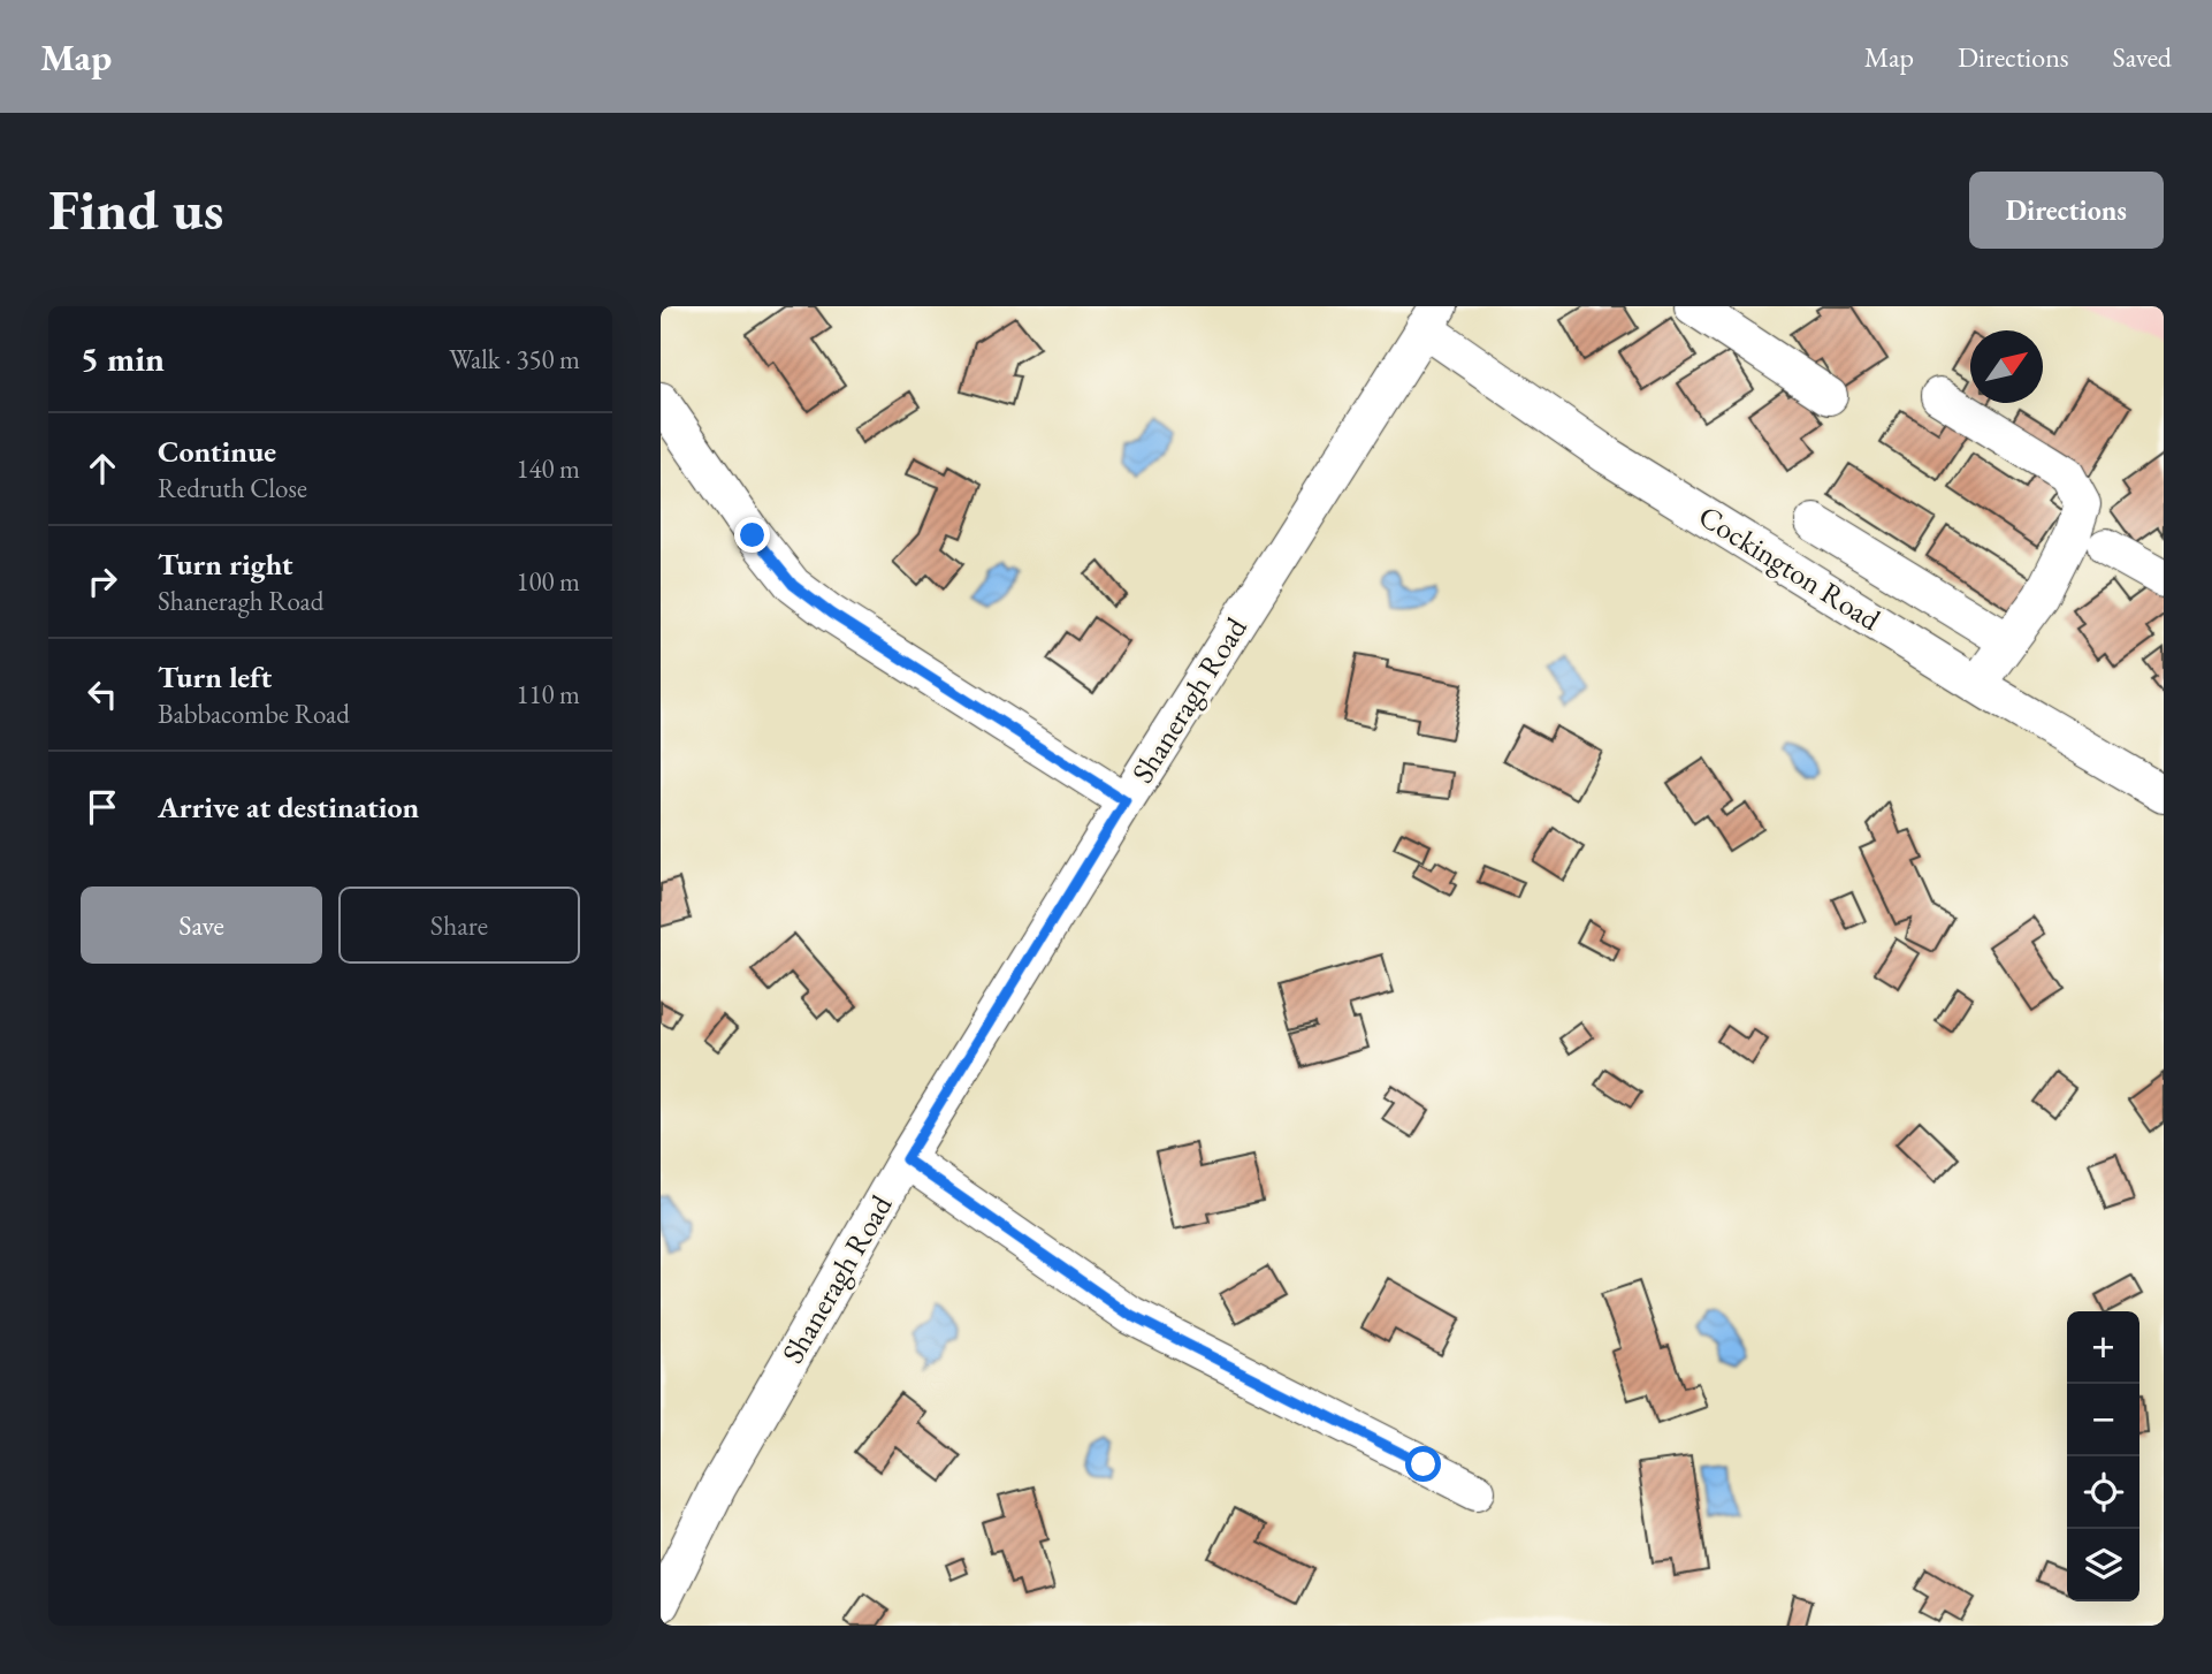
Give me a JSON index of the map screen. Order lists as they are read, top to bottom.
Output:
{
  "streets": {
    "street": ["Cockington Road", "Shaneragh Road"]
  },
  "crossings": [
    ["Cockington Road", "Shaneragh Road"]
  ],
  "north": "top right",
  "page": {
    "header": "Map",
    "nav": ["Map", "Directions", "Saved"],
    "buttons": [
      "Directions",
      ["Save", "Share"]
    ],
    "title": "Find us",
    "heading": ["5 min", "Walk · 350 m"],
    "list": [
      ["Continue", "Redruth Close", "140 m"],
      ["Turn right", "Shaneragh Road", "100 m"],
      ["Turn left", "Babbacombe Road", "110 m"],
      "Arrive at destination"
    ],
    "map_buttons": ["+", "−"]
  }
}
